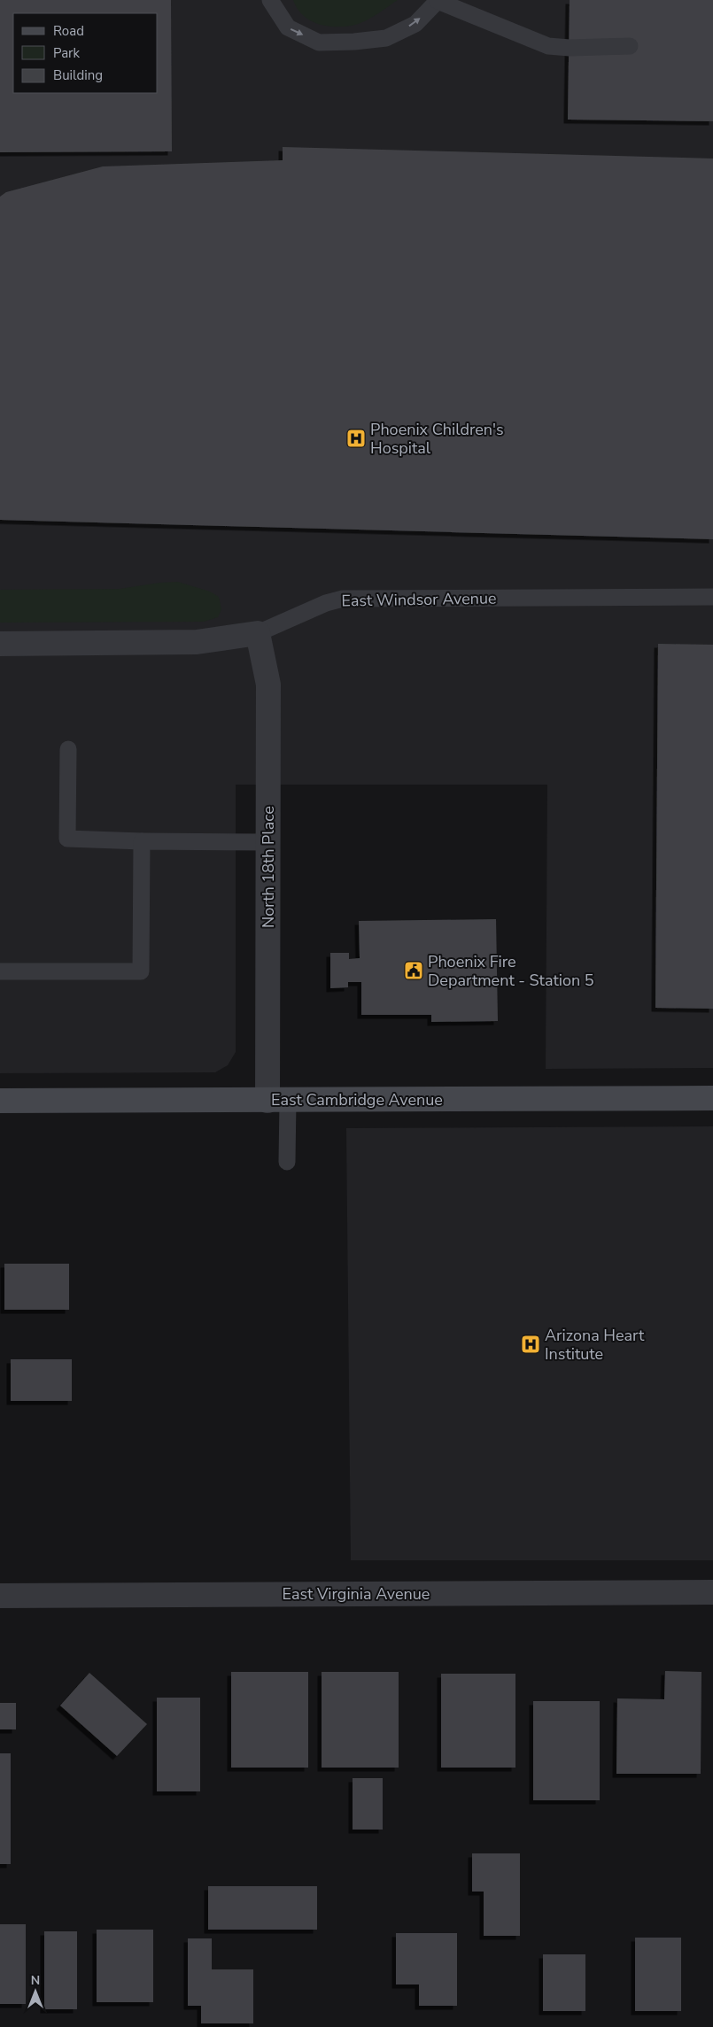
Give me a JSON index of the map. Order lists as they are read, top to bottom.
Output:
{
  "streets": {
    "street": [
      "East Windsor Avenue",
      "North 18th Place",
      "East Cambridge Avenue",
      "East Virginia Avenue"
    ]
  },
  "crossings": [
    ["East Windsor Avenue", "North 18th Place"],
    ["North 18th Place", "East Cambridge Avenue"]
  ],
  "places": {
    "hospital": ["Phoenix Children's Hospital", "Arizona Heart Institute"],
    "public building": ["Phoenix Fire Department - Station 5"]
  },
  "legend": ["Road", "Park", "Building"],
  "north": "top"
}
